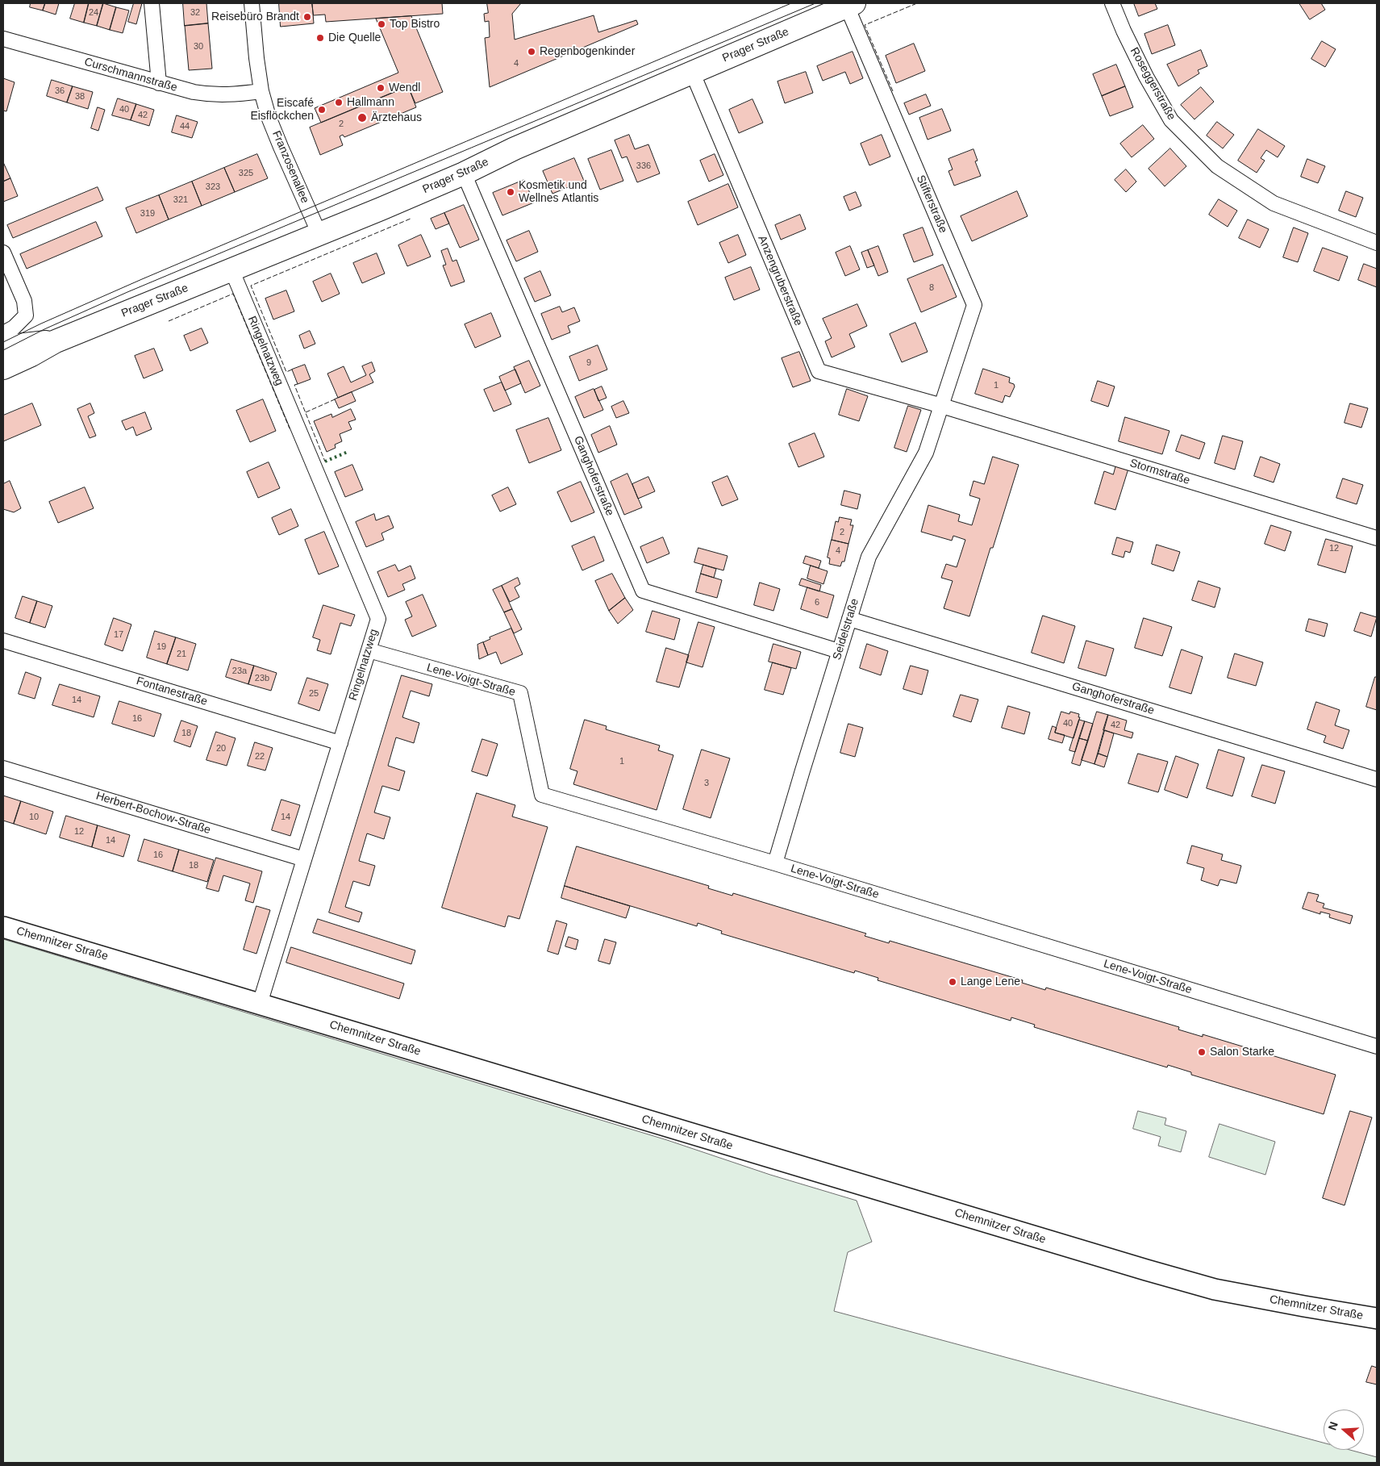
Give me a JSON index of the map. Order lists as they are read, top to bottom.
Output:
{
  "streets": {
    "main road": ["Prager Straße", "Chemnitzer Straße"],
    "street": [
      "Curschmannstraße",
      "Roseggerstraße",
      "Franzosenallee",
      "Stifterstraße",
      "Anzengruberstraße",
      "Ringelnatzweg",
      "Stormstraße",
      "Ganghoferstraße",
      "Seidelstraße",
      "Lene-Voigt-Straße",
      "Fontanestraße",
      "Herbert-Bochow-Straße"
    ]
  },
  "crossings": [
    ["Prager Straße", "Franzosenallee"],
    ["Prager Straße", "Stifterstraße"],
    ["Prager Straße", "Anzengruberstraße"],
    ["Prager Straße", "Ringelnatzweg"],
    ["Prager Straße", "Ganghoferstraße"],
    ["Curschmannstraße", "Franzosenallee"],
    ["Stifterstraße", "Anzengruberstraße"],
    ["Stifterstraße", "Stormstraße"],
    ["Stifterstraße", "Seidelstraße"],
    ["Anzengruberstraße", "Stormstraße"],
    ["Anzengruberstraße", "Seidelstraße"],
    ["Ringelnatzweg", "Lene-Voigt-Straße"],
    ["Ringelnatzweg", "Fontanestraße"],
    ["Ringelnatzweg", "Herbert-Bochow-Straße"],
    ["Ringelnatzweg", "Chemnitzer Straße"],
    ["Stormstraße", "Seidelstraße"],
    ["Ganghoferstraße", "Seidelstraße"],
    ["Seidelstraße", "Lene-Voigt-Straße"]
  ],
  "places": [
    "Reisebüro Brandt",
    "Top Bistro",
    "Die Quelle",
    "Regenbogenkinder",
    "Wendl",
    "Hallmann",
    "Eiscafé Eisflöckchen",
    "Ärztehaus",
    "Kosmetik und Wellnes Atlantis",
    "Lange Lene",
    "Salon Starke"
  ],
  "house_numbers": [
    "24",
    "32",
    "30",
    "4",
    "36",
    "38",
    "40",
    "42",
    "2",
    "44",
    "336",
    "325",
    "323",
    "321",
    "319",
    "8",
    "9",
    "1",
    "2",
    "12",
    "4",
    "6",
    "17",
    "19",
    "21",
    "23a",
    "23b",
    "25",
    "14",
    "16",
    "40",
    "42",
    "18",
    "20",
    "22",
    "1",
    "3",
    "10",
    "14",
    "12",
    "14",
    "16",
    "18"
  ],
  "north": "left"
}
